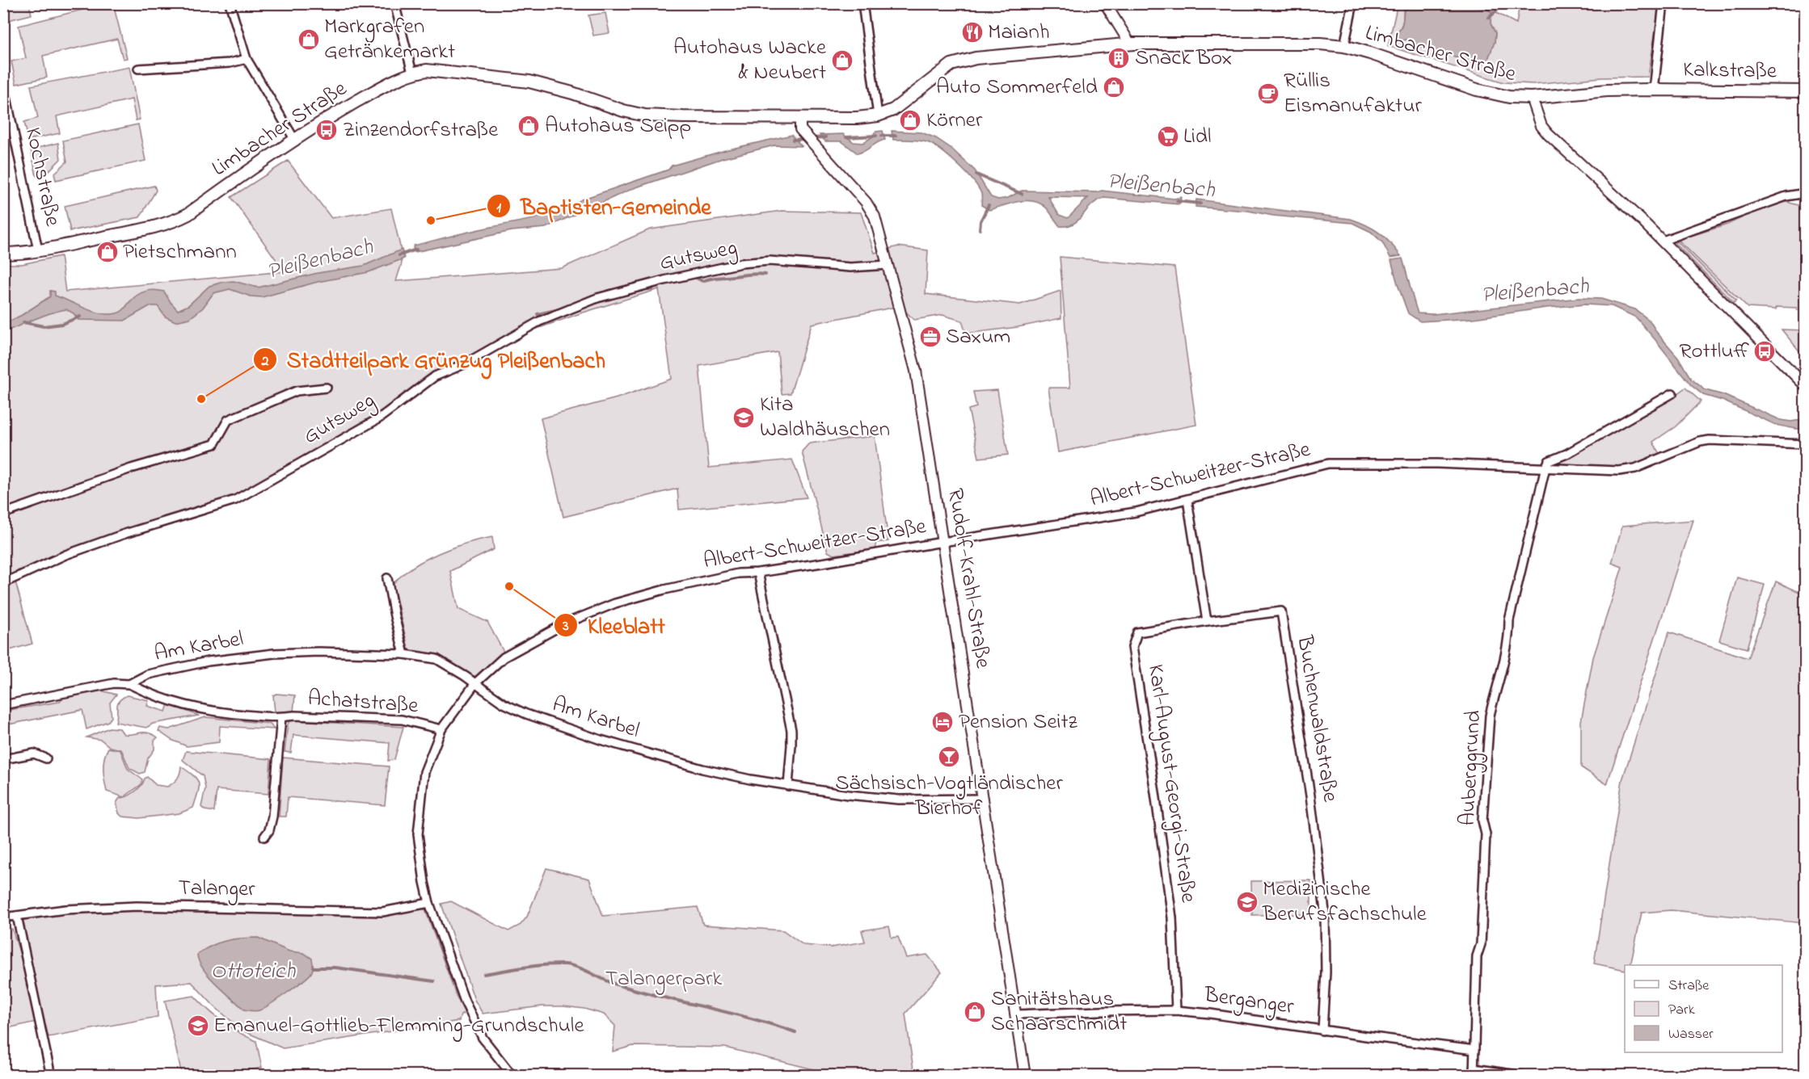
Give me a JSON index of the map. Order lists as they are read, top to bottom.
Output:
{
  "streets": {
    "main road": ["Limbacher Straße", "Kalkstraße"],
    "street": [
      "Kochstraße",
      "Gutsweg",
      "Albert-Schweitzer-Straße",
      "Rudolf-Krahl-Straße",
      "Am Karbel",
      "Achatstraße",
      "Buchenwaldstraße",
      "Auberggrund",
      "Karl-August-Georgi-Straße",
      "Talanger",
      "Berganger"
    ]
  },
  "crossings": [
    ["Limbacher Straße", "Kalkstraße"],
    ["Limbacher Straße", "Kochstraße"],
    ["Limbacher Straße", "Rudolf-Krahl-Straße"],
    ["Gutsweg", "Rudolf-Krahl-Straße"],
    ["Albert-Schweitzer-Straße", "Rudolf-Krahl-Straße"],
    ["Albert-Schweitzer-Straße", "Am Karbel"],
    ["Albert-Schweitzer-Straße", "Achatstraße"],
    ["Albert-Schweitzer-Straße", "Auberggrund"],
    ["Albert-Schweitzer-Straße", "Talanger"],
    ["Rudolf-Krahl-Straße", "Am Karbel"],
    ["Rudolf-Krahl-Straße", "Berganger"],
    ["Am Karbel", "Achatstraße"],
    ["Buchenwaldstraße", "Karl-August-Georgi-Straße"],
    ["Buchenwaldstraße", "Berganger"],
    ["Auberggrund", "Berganger"],
    ["Karl-August-Georgi-Straße", "Berganger"]
  ],
  "water": ["Pleißenbach", "Ottoteich"],
  "parks": ["Talangerpark"],
  "places": {
    "restaurant": ["Maianh"],
    "shop": [
      "Markgrafen Getränkemarkt",
      "Autohaus Wacke & Neubert",
      "Auto Sommerfeld",
      "Körner",
      "Autohaus Seipp",
      "Pietschmann",
      "Sanitätshaus Schaarschmidt"
    ],
    "building": ["Snack Box"],
    "cafe": ["Rüllis Eismanufaktur"],
    "bus stop": ["Zinzendorfstraße", "Rottluff"],
    "supermarket": ["Lidl"],
    "other": ["Baptisten-Gemeinde", "Stadtteilpark Grünzug Pleißenbach", "Kleeblatt"],
    "office": ["Saxum"],
    "school or university": ["Kita Waldhäuschen", "Medizinische Berufsfachschule", "Emanuel-Gottlieb-Flemming-Grundschule"],
    "hotel": ["Pension Seitz"],
    "bar": ["Sächsisch-Vogtländischer Bierhof"]
  },
  "legend": ["Straße", "Park", "Wasser"]
}
